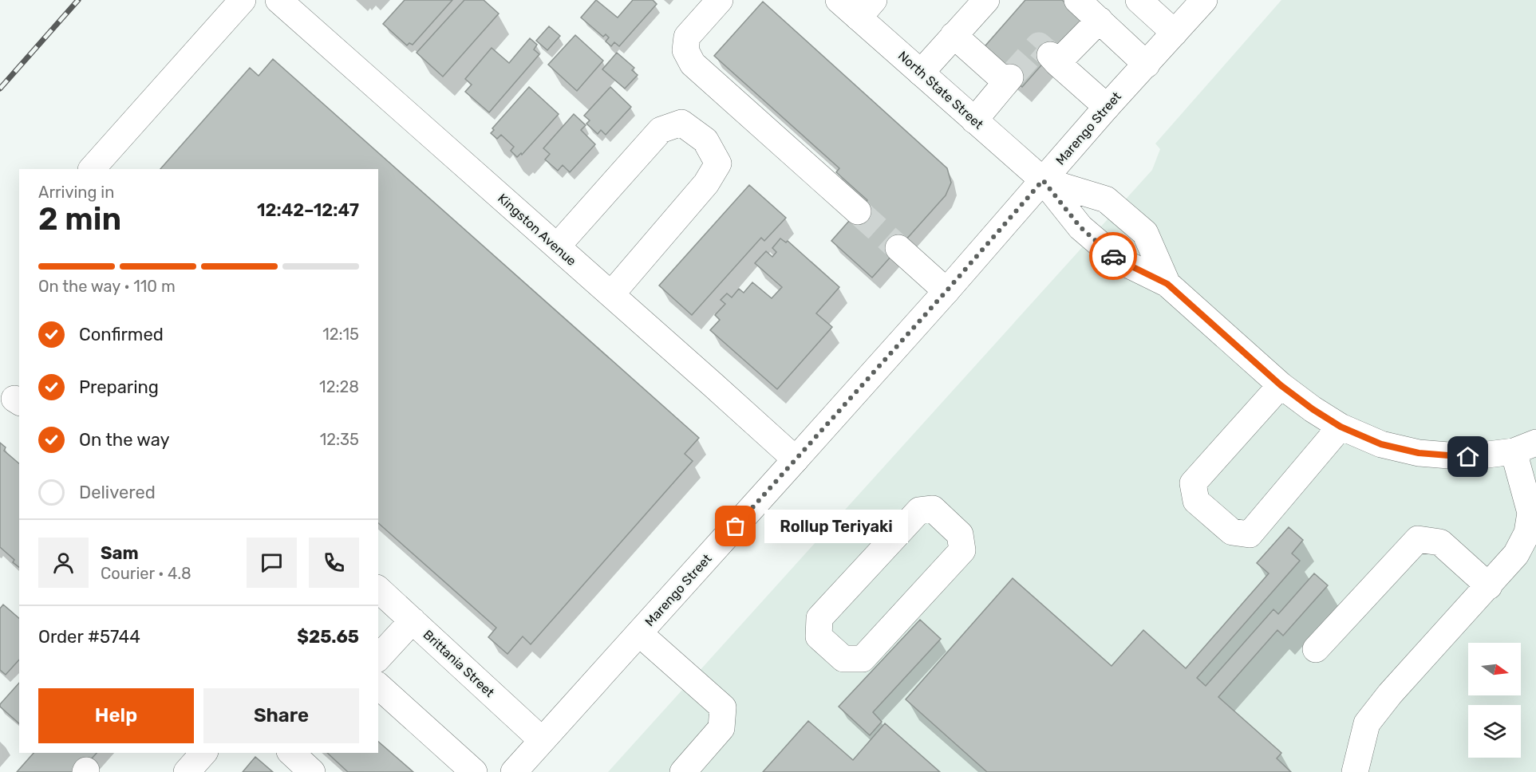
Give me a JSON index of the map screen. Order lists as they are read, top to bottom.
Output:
{
  "streets": {
    "street": [
      "North State Street",
      "Marengo Street",
      "Kingston Avenue",
      "Brittania Street"
    ]
  },
  "crossings": [
    ["North State Street", "Marengo Street"],
    ["Marengo Street", "Kingston Avenue"],
    ["Marengo Street", "Brittania Street"]
  ],
  "places": ["Rollup Teriyaki"],
  "north": "right",
  "page": {
    "heading": ["2 min", "Arriving in", "12:42–12:47"],
    "panel": [
      "Sam",
      "Courier · 4.8",
      "Order #5744",
      "$25.65"
    ],
    "bar": "On the way · 110 m",
    "list": [
      ["Confirmed", "12:15"],
      ["Preparing", "12:28"],
      ["On the way", "12:35"],
      "Delivered"
    ],
    "bubble": "Rollup Teriyaki",
    "buttons": ["Help", "Share"]
  }
}
